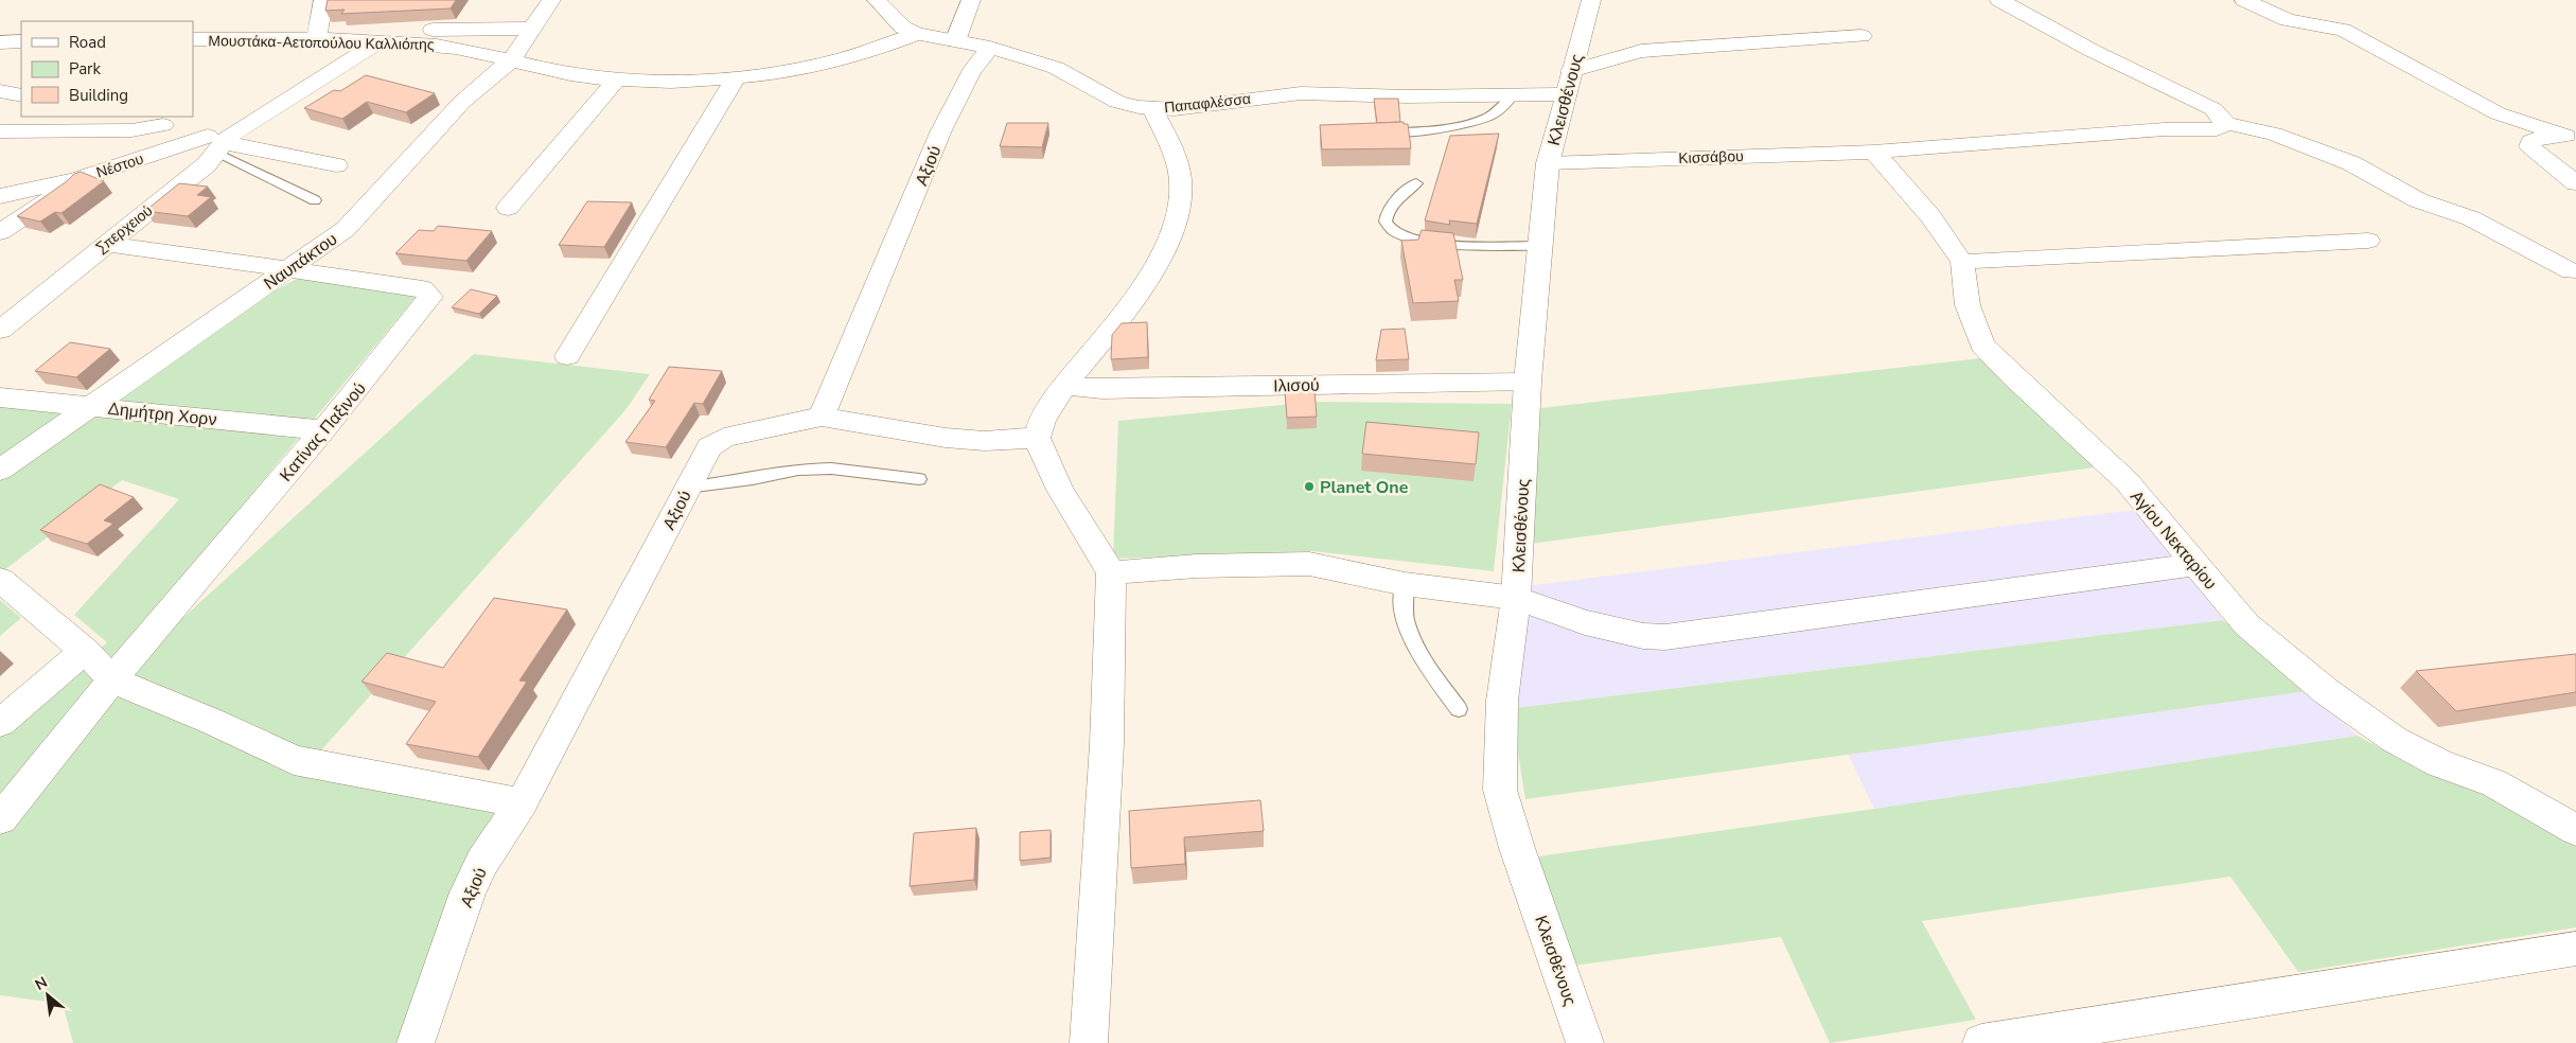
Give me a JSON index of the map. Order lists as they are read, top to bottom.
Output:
{
  "streets": {
    "street": [
      "Μουστάκα-Αετοπούλου Καλλιόπης",
      "Κλεισθένους",
      "Παπαφλέσσα",
      "Κισσάβου",
      "Νέστου",
      "Αξιού",
      "Σπερχειού",
      "Ναυπάκτου",
      "Ιλισού",
      "Δημήτρη Χορν",
      "Κατίνας Παξινού",
      "Αγίου Νεκταρίου"
    ]
  },
  "crossings": [
    ["Μουστάκα-Αετοπούλου Καλλιόπης", "Παπαφλέσσα"],
    ["Μουστάκα-Αετοπούλου Καλλιόπης", "Σπερχειού"],
    ["Μουστάκα-Αετοπούλου Καλλιόπης", "Ναυπάκτου"],
    ["Κλεισθένους", "Παπαφλέσσα"],
    ["Κλεισθένους", "Κισσάβου"],
    ["Κλεισθένους", "Ιλισού"],
    ["Παπαφλέσσα", "Αξιού"],
    ["Κισσάβου", "Αγίου Νεκταρίου"],
    ["Νέστου", "Σπερχειού"],
    ["Σπερχειού", "Κατίνας Παξινού"],
    ["Ναυπάκτου", "Δημήτρη Χορν"],
    ["Ναυπάκτου", "Κατίνας Παξινού"],
    ["Δημήτρη Χορν", "Κατίνας Παξινού"]
  ],
  "places": ["Planet One"],
  "legend": ["Road", "Park", "Building"],
  "north": "top left"
}
